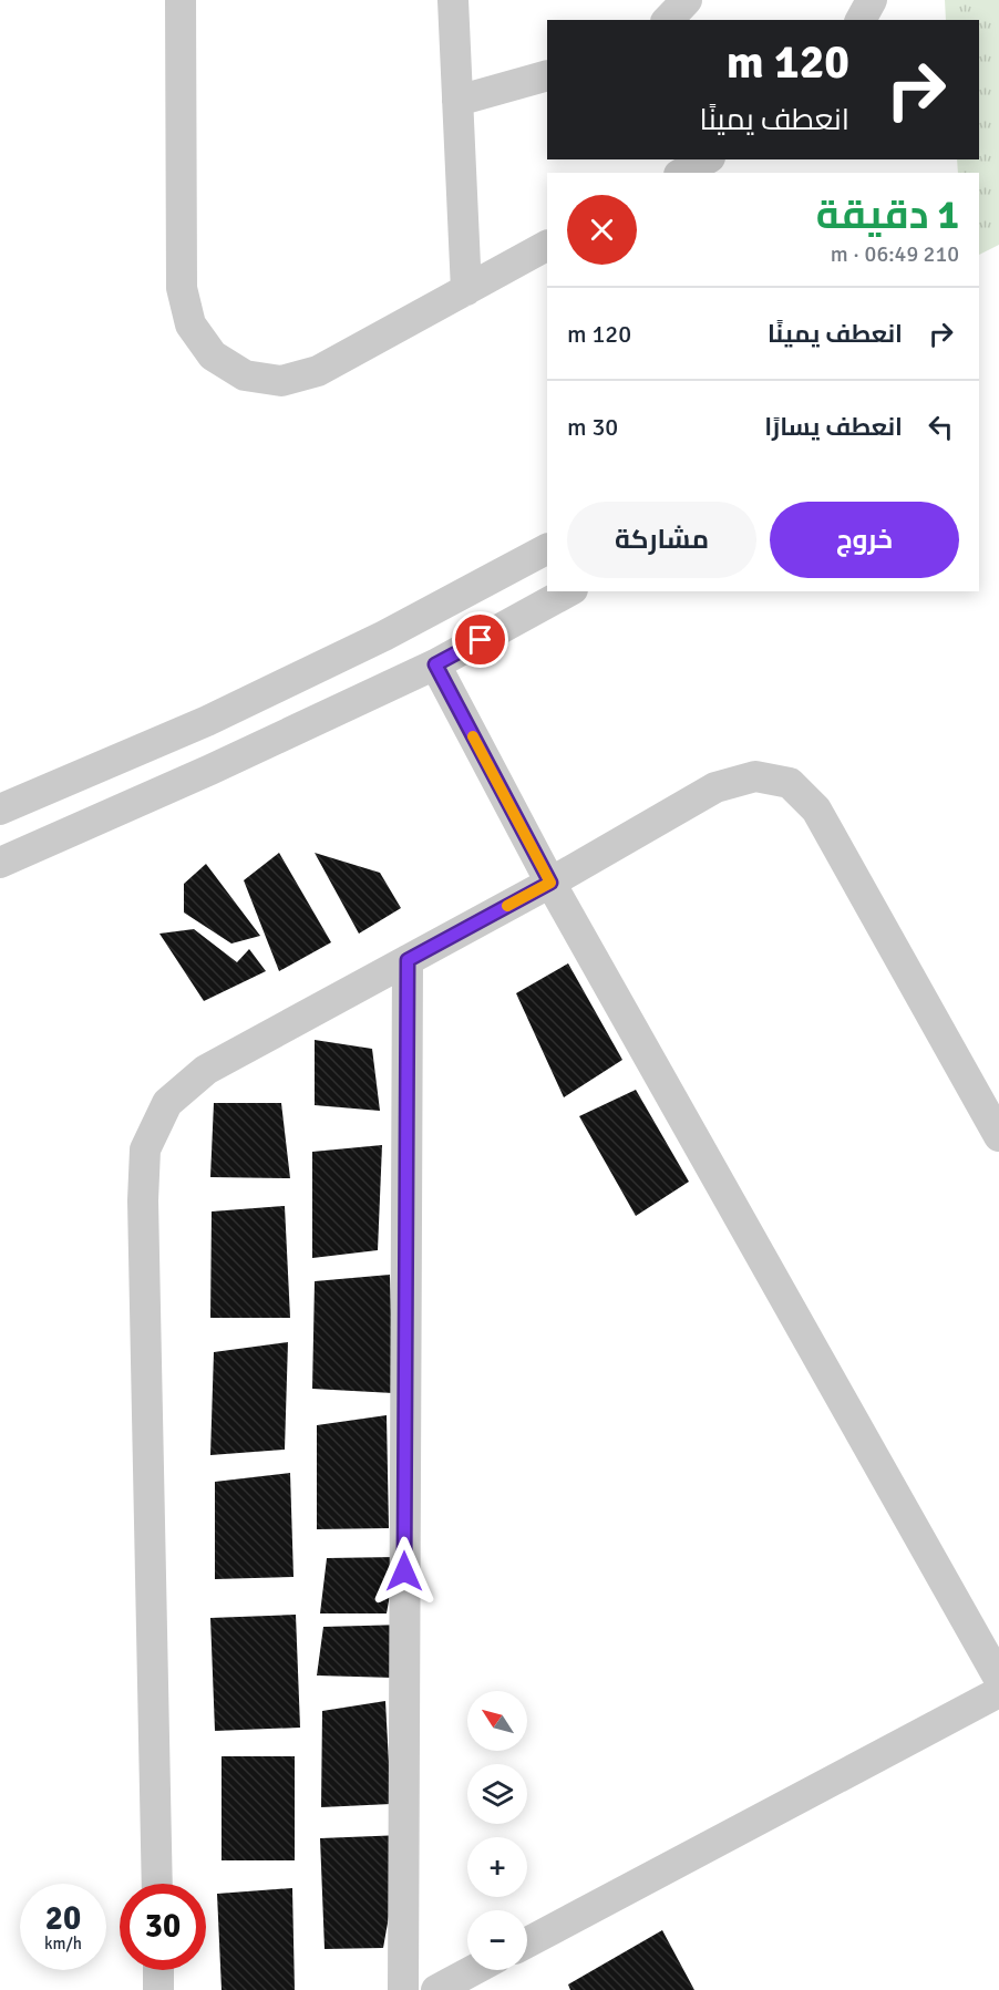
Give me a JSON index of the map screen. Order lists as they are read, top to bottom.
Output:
{
  "north": "top left",
  "page": {
    "turn": ["120 m", "انعطف يمينًا"],
    "heading": ["1 دقيقة", "210 m · 06:49"],
    "list": [
      {
        "name": "انعطف يمينًا",
        "value": "120 m"
      },
      {
        "name": "انعطف يسارًا",
        "value": "30 m"
      }
    ],
    "buttons": ["خروج", "مشاركة"],
    "map_buttons": ["+", "−"],
    "speed": "20 km/h",
    "limit": "30"
  }
}
